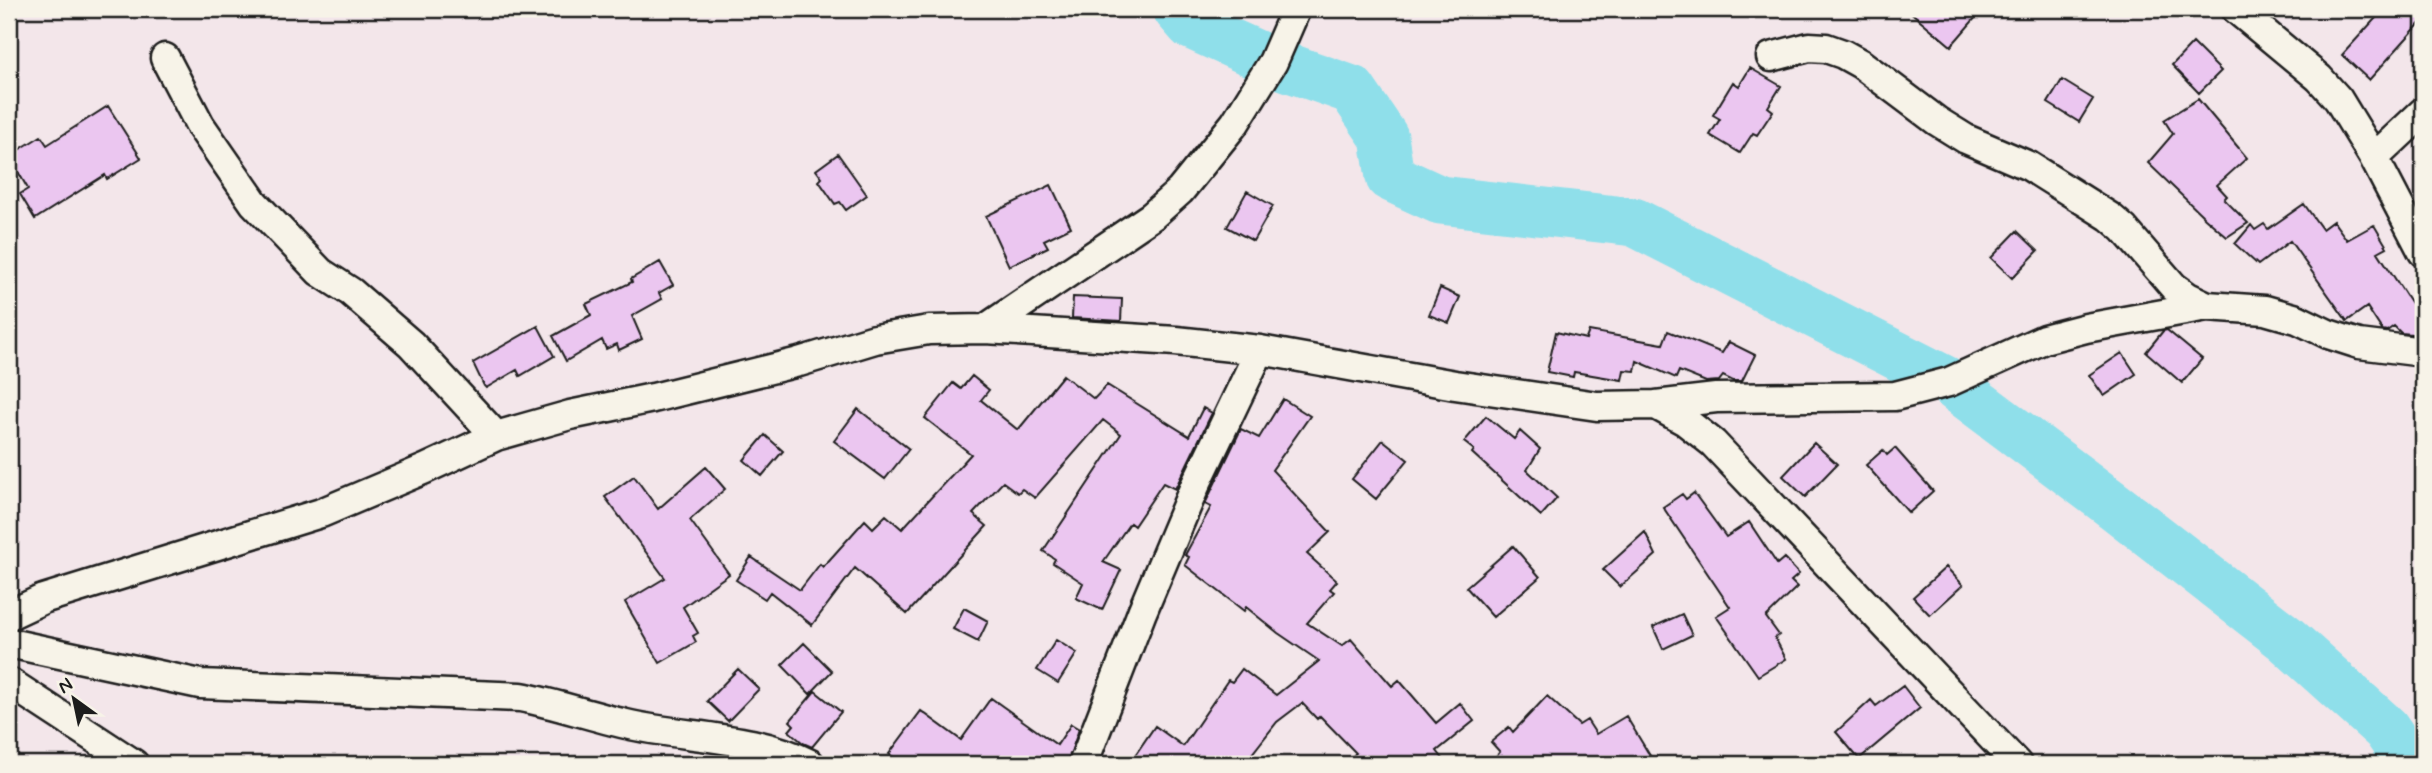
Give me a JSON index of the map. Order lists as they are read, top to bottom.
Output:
{
  "north": "top left"
}
